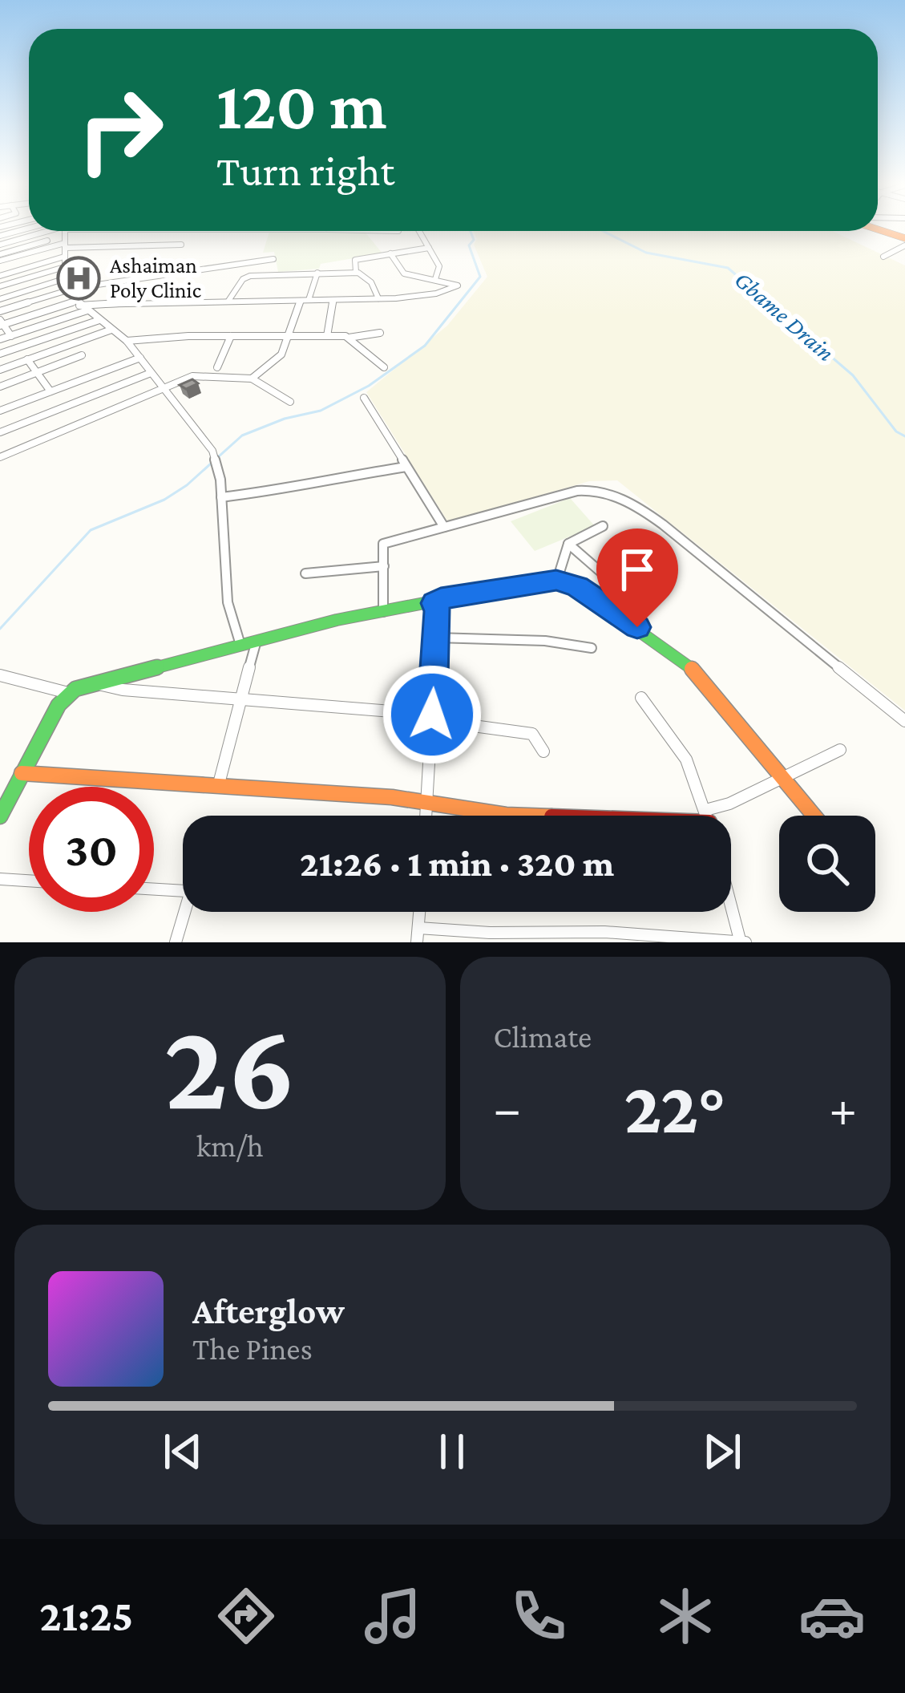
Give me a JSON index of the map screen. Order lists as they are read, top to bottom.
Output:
{
  "water": ["Gbame Drain"],
  "places": {
    "hospital": ["Ashaiman Poly Clinic"]
  },
  "page": {
    "turn": ["120 m", "Turn right"],
    "limit": "30",
    "trip": "21:26 · 1 min · 320 m",
    "tile": [
      ["26", "km/h"],
      "Climate"
    ],
    "heat": ["−", "22°", "+"],
    "song": ["Afterglow", "The Pines"],
    "tabs": "21:25"
  }
}
